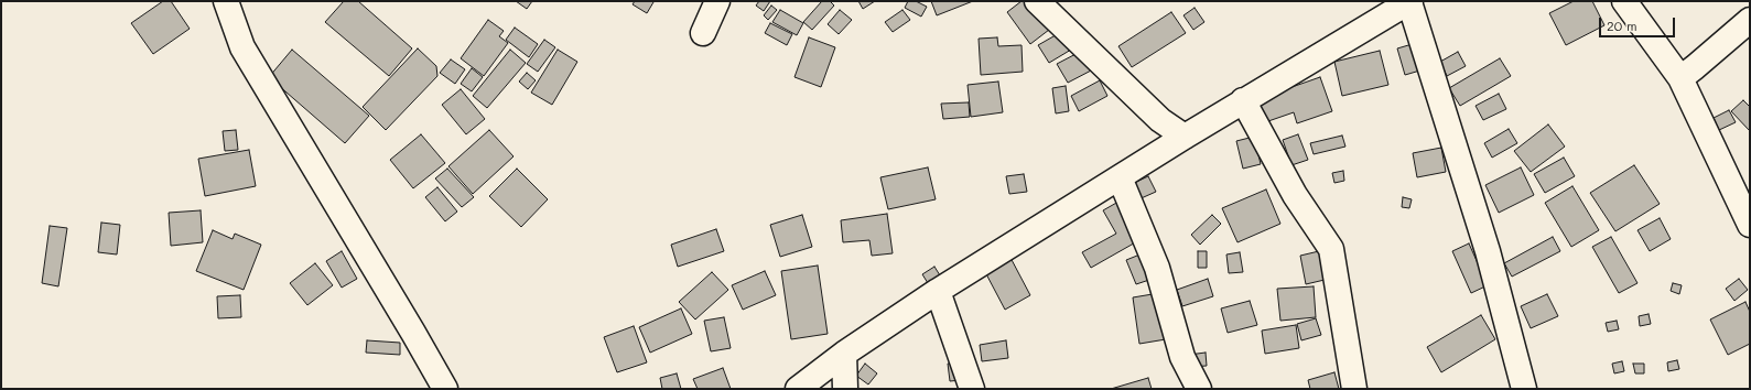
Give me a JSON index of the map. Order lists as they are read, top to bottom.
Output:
{
  "scale_bar": "20 m"
}
